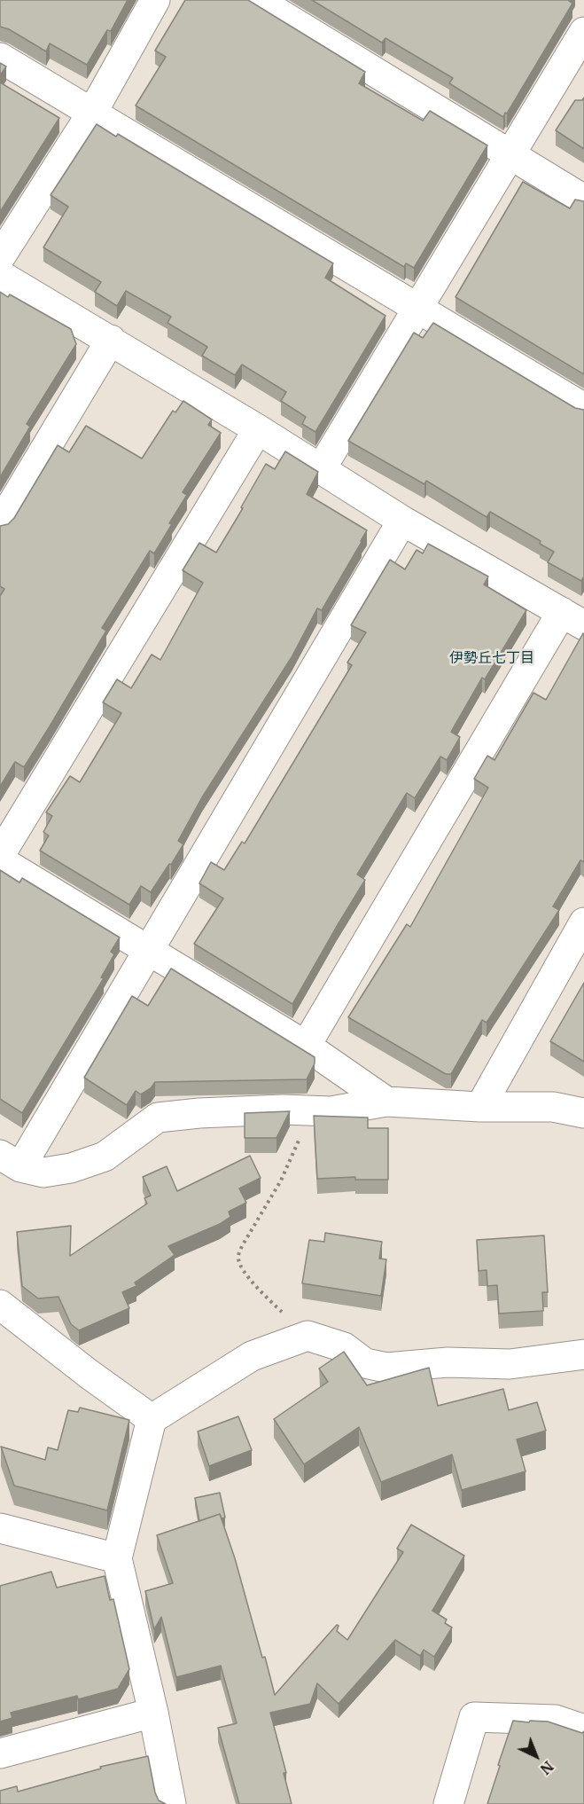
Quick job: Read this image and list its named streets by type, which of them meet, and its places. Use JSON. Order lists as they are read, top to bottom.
{
  "districts": ["伊勢丘七丁目"],
  "north": "bottom right"
}
